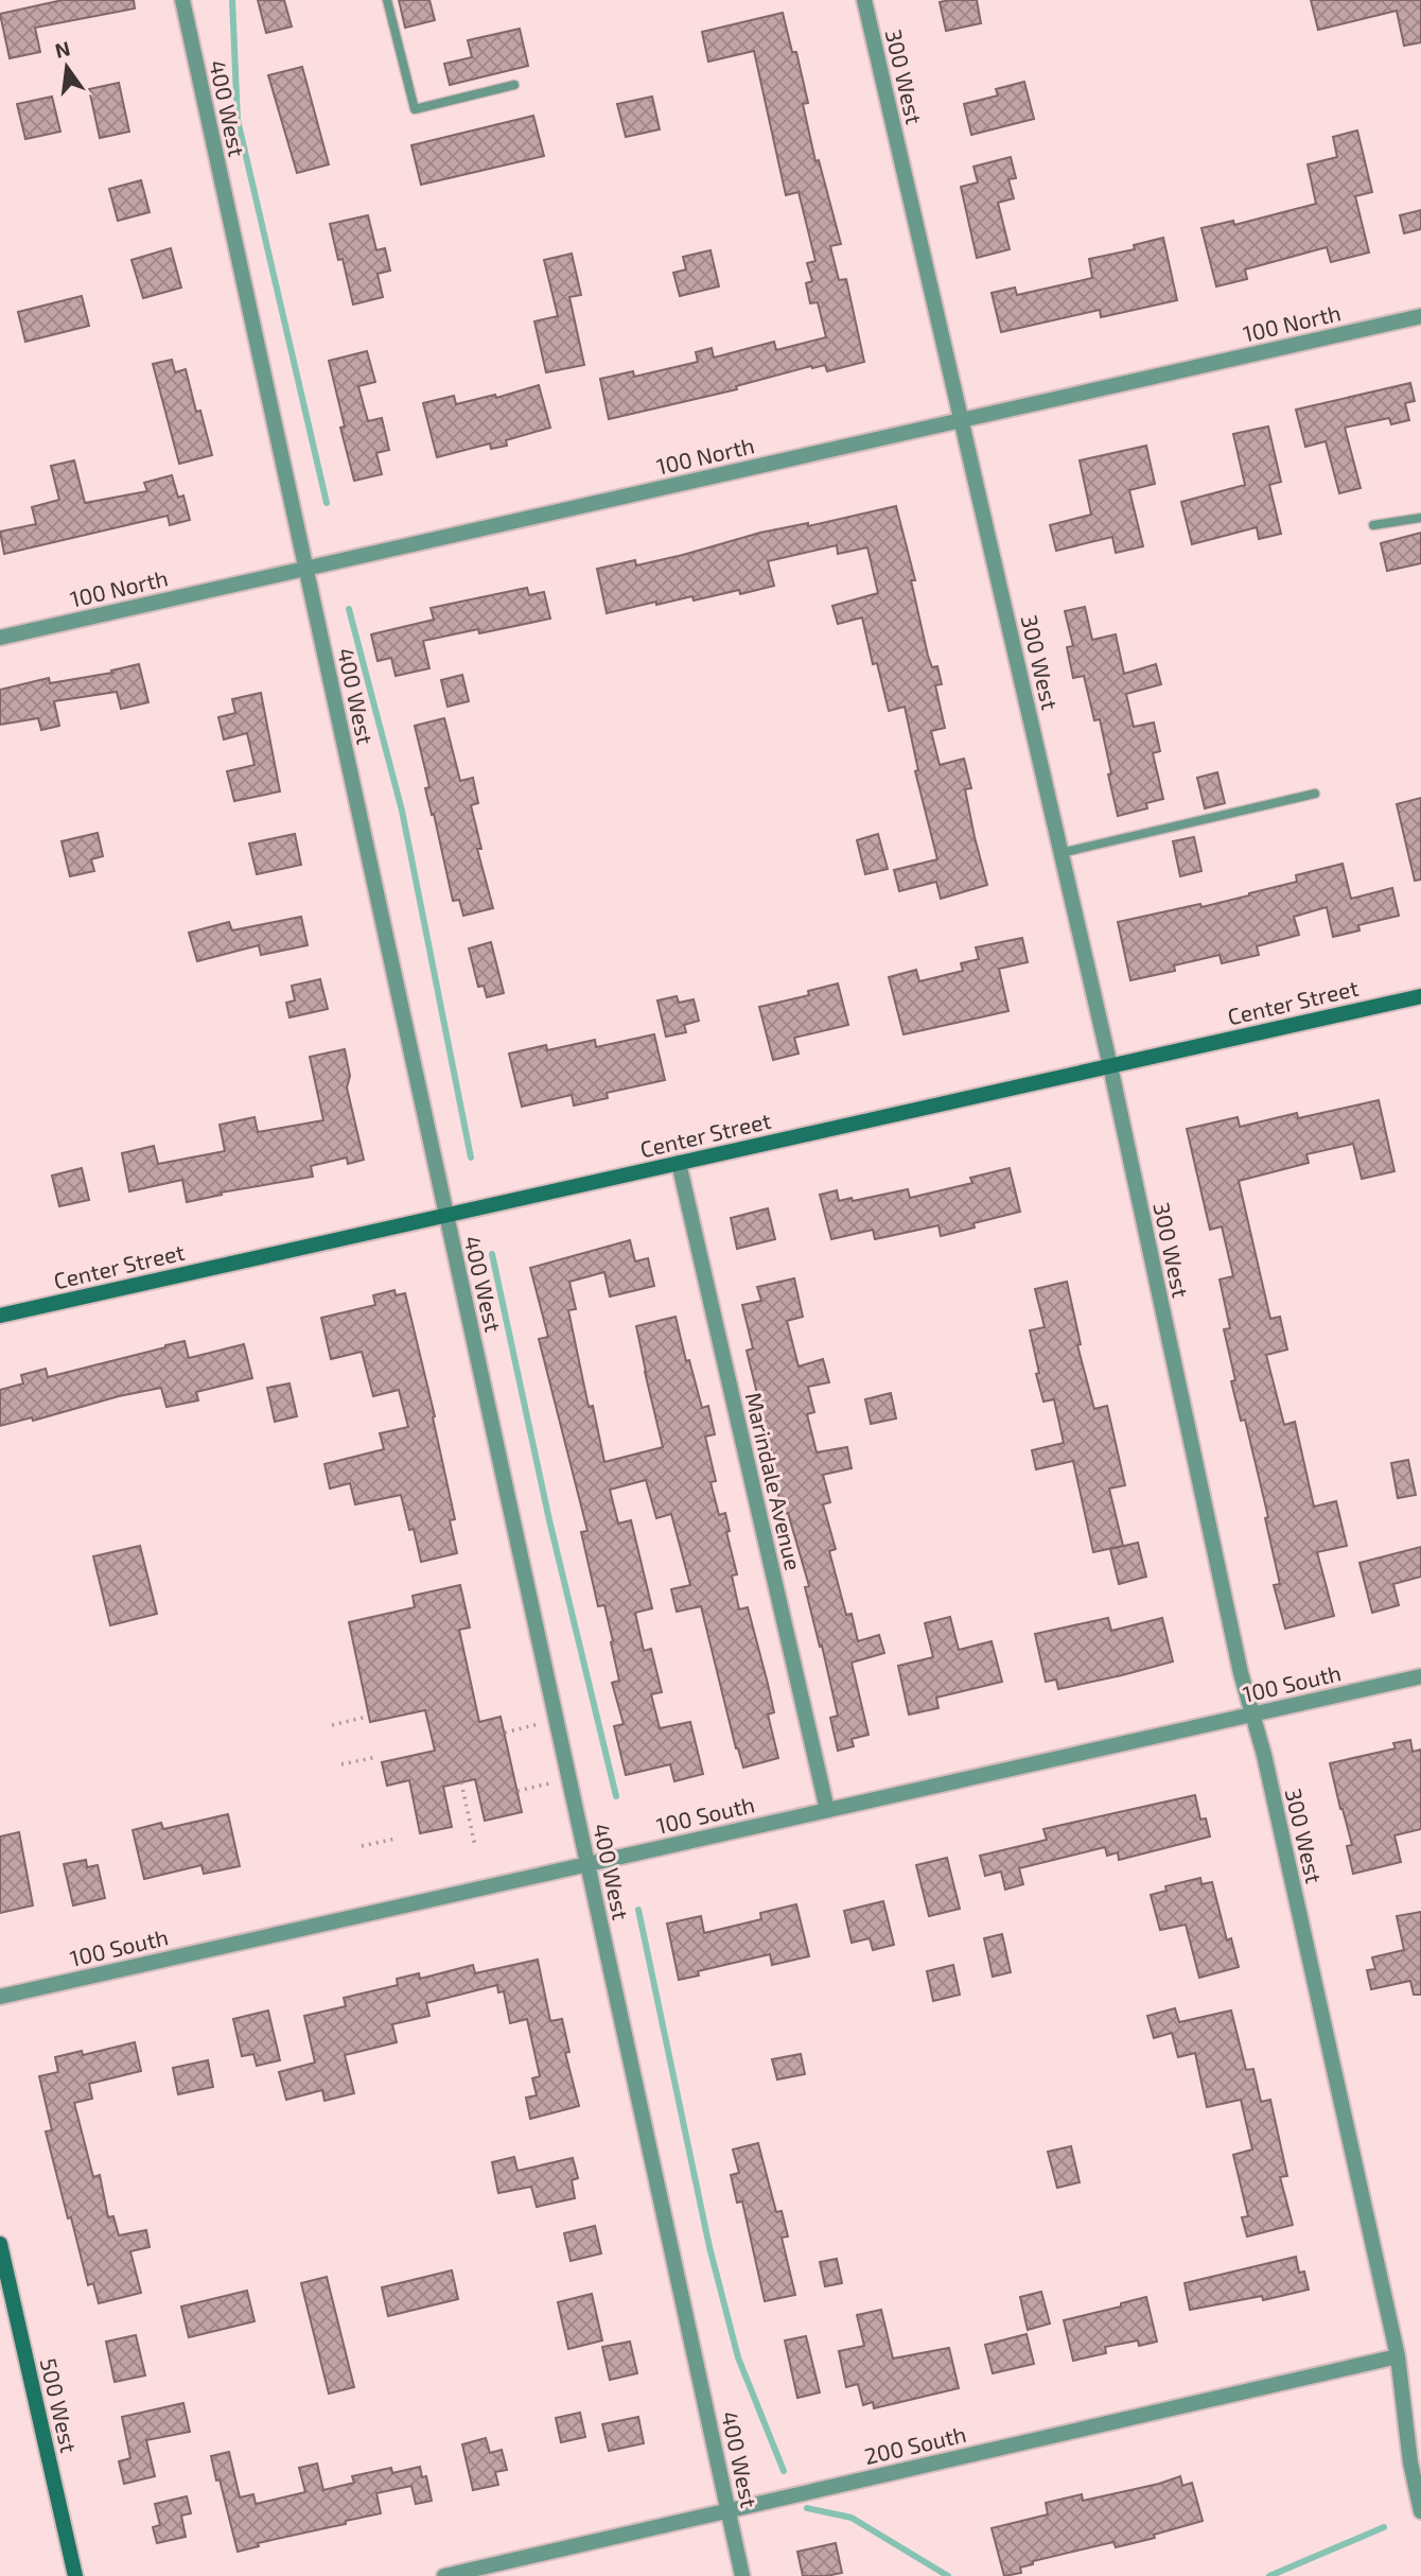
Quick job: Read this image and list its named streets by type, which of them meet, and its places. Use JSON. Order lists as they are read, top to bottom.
{
  "streets": {
    "street": [
      "300 West",
      "400 West",
      "100 North",
      "Center Street",
      "Marindale Avenue",
      "100 South",
      "500 West",
      "200 South"
    ]
  },
  "crossings": [
    ["300 West", "100 North"],
    ["300 West", "Center Street"],
    ["300 West", "100 South"],
    ["300 West", "200 South"],
    ["400 West", "100 North"],
    ["400 West", "Center Street"],
    ["400 West", "100 South"],
    ["400 West", "200 South"],
    ["Center Street", "Marindale Avenue"],
    ["Marindale Avenue", "100 South"]
  ],
  "north": "top"
}
